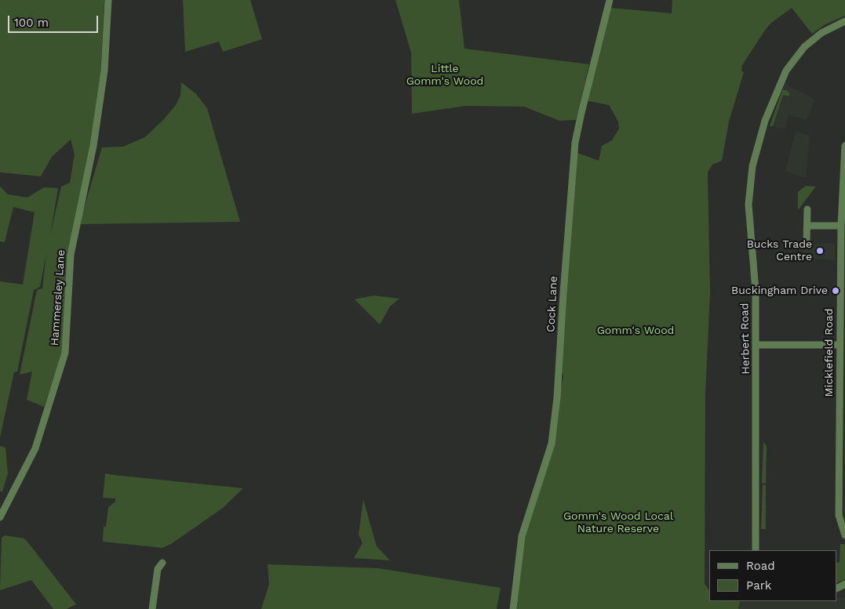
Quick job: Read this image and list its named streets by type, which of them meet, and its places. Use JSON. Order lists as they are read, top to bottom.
{
  "streets": {
    "street": [
      "Hammersley Lane",
      "Cock Lane",
      "Herbert Road",
      "Micklefield Road"
    ]
  },
  "parks": ["Little Gomm's Wood", "Gomm's Wood", "Gomm's Wood Local Nature Reserve"],
  "places": ["Bucks Trade Centre", "Buckingham Drive"],
  "legend": ["Road", "Park"],
  "scale_bar": "100 m"
}
